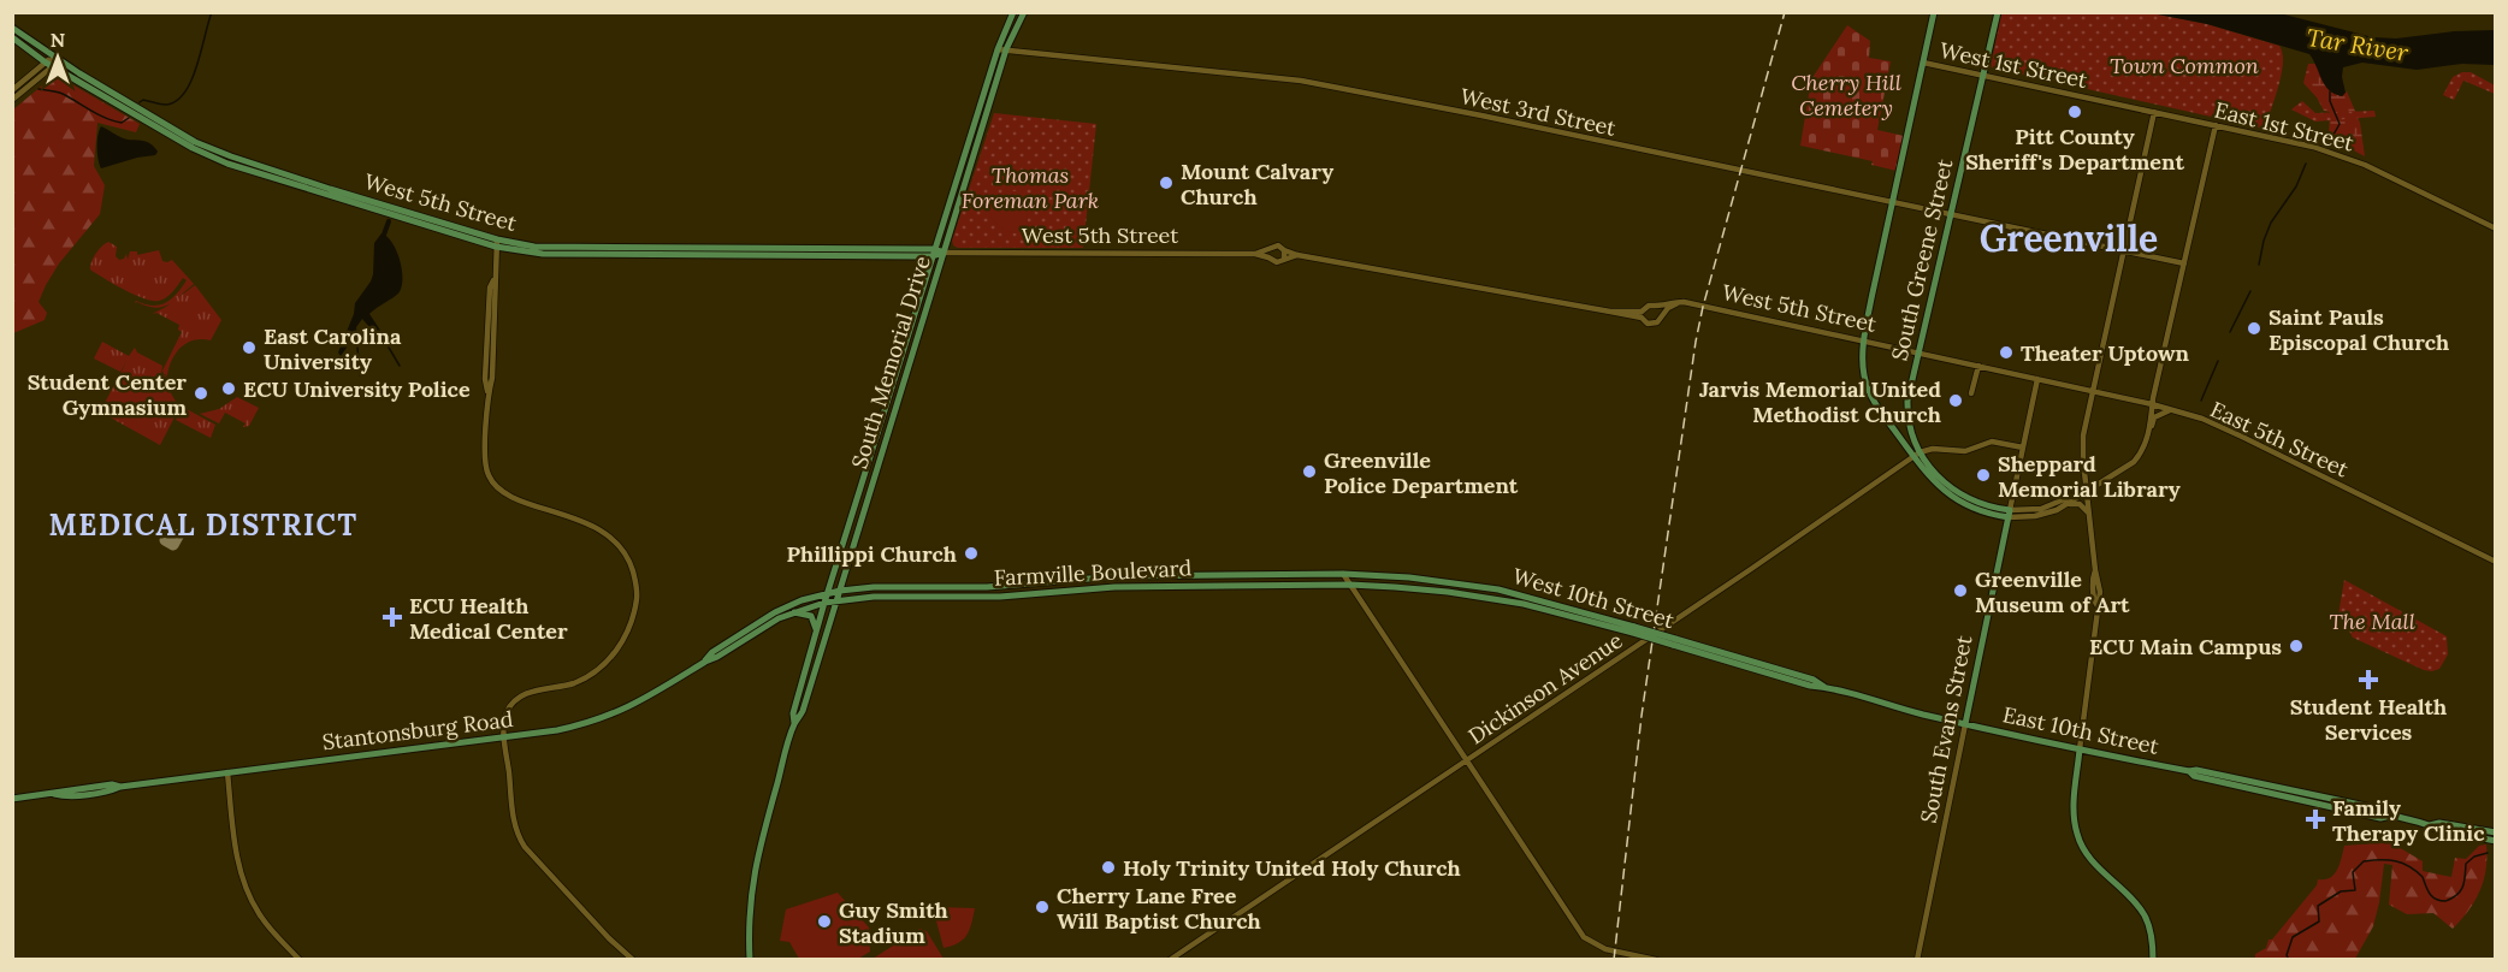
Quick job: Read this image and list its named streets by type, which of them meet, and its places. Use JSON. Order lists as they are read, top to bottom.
{
  "streets": {
    "main road": [
      "West 1st Street",
      "West 3rd Street",
      "East 1st Street",
      "West 5th Street",
      "South Greene Street",
      "South Memorial Drive",
      "East 5th Street",
      "Farmville Boulevard",
      "West 10th Street",
      "Dickinson Avenue",
      "South Evans Street",
      "Stantonsburg Road",
      "East 10th Street"
    ]
  },
  "crossings": [
    ["West 1st Street", "East 1st Street"],
    ["West 1st Street", "South Greene Street"],
    ["West 3rd Street", "South Greene Street"],
    ["West 3rd Street", "South Memorial Drive"],
    ["West 5th Street", "South Greene Street"],
    ["West 5th Street", "South Memorial Drive"],
    ["West 5th Street", "East 5th Street"],
    ["West 5th Street", "South Evans Street"],
    ["South Greene Street", "Dickinson Avenue"],
    ["South Memorial Drive", "Farmville Boulevard"],
    ["South Memorial Drive", "Stantonsburg Road"],
    ["East 5th Street", "South Evans Street"],
    ["Farmville Boulevard", "West 10th Street"],
    ["Farmville Boulevard", "Stantonsburg Road"],
    ["West 10th Street", "South Evans Street"],
    ["West 10th Street", "East 10th Street"],
    ["South Evans Street", "East 10th Street"]
  ],
  "districts": ["Greenville", "MEDICAL DISTRICT"],
  "water": ["Tar River"],
  "parks": [
    "Town Common",
    "Cherry Hill Cemetery",
    "Thomas Foreman Park",
    "The Mall"
  ],
  "places": {
    "other": [
      "Pitt County Sheriff's Department",
      "Mount Calvary Church",
      "Saint Pauls Episcopal Church",
      "East Carolina University",
      "Theater Uptown",
      "ECU University Police",
      "Student Center Gymnasium",
      "Jarvis Memorial United Methodist Church",
      "Greenville Police Department",
      "Sheppard Memorial Library",
      "Phillippi Church",
      "Greenville Museum of Art",
      "ECU Main Campus",
      "Holy Trinity United Holy Church",
      "Cherry Lane Free Will Baptist Church",
      "Guy Smith Stadium"
    ],
    "health": ["ECU Health Medical Center", "Student Health Services", "Family Therapy Clinic"]
  },
  "north": "top"
}
